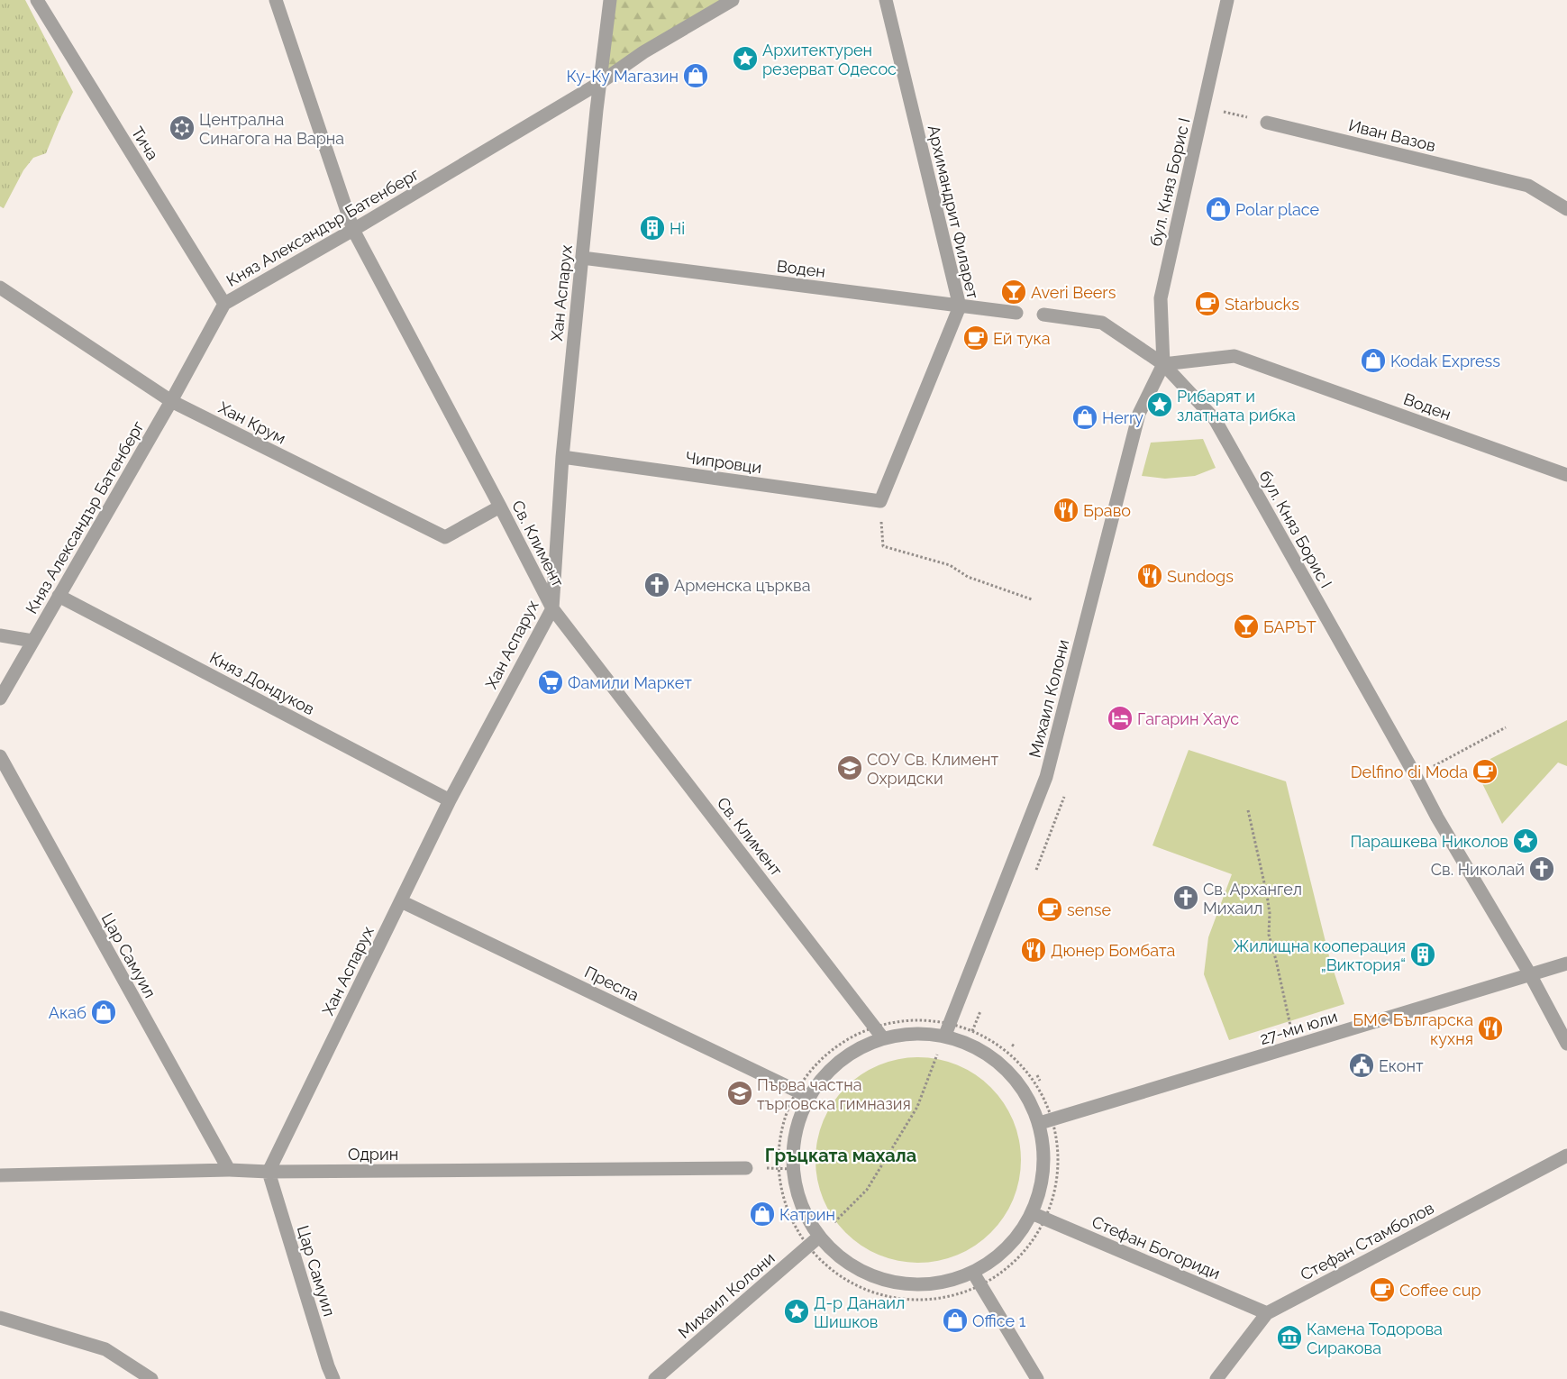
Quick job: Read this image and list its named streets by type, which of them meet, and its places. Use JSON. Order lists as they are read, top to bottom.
{
  "streets": {
    "street": [
      "Иван Вазов",
      "Тича",
      "бул. Княз Борис I",
      "Архимандрит Филарет",
      "Княз Александър Батенберг",
      "Воден",
      "Хан Аспарух",
      "Хан Крум",
      "Чипровци",
      "Св. Климент",
      "Княз Дондуков",
      "Михаил Колони",
      "Цар Самуил",
      "Преспа",
      "27-ми юли",
      "Одрин",
      "Стефан Стамболов",
      "Стефан Богориди"
    ]
  },
  "crossings": [
    ["Тича", "Княз Александър Батенберг"],
    ["бул. Княз Борис I", "Воден"],
    ["бул. Княз Борис I", "Михаил Колони"],
    ["бул. Княз Борис I", "27-ми юли"],
    ["Архимандрит Филарет", "Воден"],
    ["Архимандрит Филарет", "Чипровци"],
    ["Княз Александър Батенберг", "Хан Аспарух"],
    ["Княз Александър Батенберг", "Хан Крум"],
    ["Княз Александър Батенберг", "Св. Климент"],
    ["Княз Александър Батенберг", "Княз Дондуков"],
    ["Воден", "Хан Аспарух"],
    ["Воден", "Михаил Колони"],
    ["Хан Аспарух", "Чипровци"],
    ["Хан Аспарух", "Св. Климент"],
    ["Хан Аспарух", "Княз Дондуков"],
    ["Хан Аспарух", "Цар Самуил"],
    ["Хан Аспарух", "Преспа"],
    ["Хан Аспарух", "Одрин"],
    ["Хан Крум", "Св. Климент"],
    ["Цар Самуил", "Одрин"],
    ["Стефан Стамболов", "Стефан Богориди"]
  ],
  "districts": ["Гръцката махала"],
  "places": {
    "place": [
      "Архитектурен резерват Одесос",
      "Рибарят и златната рибка",
      "Парашкева Николов",
      "Д-р Данаил Шишков"
    ],
    "shop": [
      "Ку-Ку Магазин",
      "Polar place",
      "Kodak Express",
      "Herry",
      "Акаб",
      "Катрин",
      "Office 1"
    ],
    "synagogue": ["Централна Синагога на Варна"],
    "building": ["Hi", "Жилищна кооперация „Виктория“"],
    "bar": ["Averi Beers", "БАРЪТ"],
    "cafe": [
      "Starbucks",
      "Ей тука",
      "Delfino di Moda",
      "sense",
      "Coffee cup"
    ],
    "restaurant": [
      "Браво",
      "Sundogs",
      "Дюнер Бомбата",
      "БМС Българска кухня"
    ],
    "church": ["Арменска църква", "Св. Николай", "Св. Архангел Михаил"],
    "supermarket": ["Фамили Маркет"],
    "hotel": ["Гагарин Хаус"],
    "school or university": ["CОУ Св. Климент Охридски", "Първа частна търговска гимназия"],
    "public building": ["Еконт"],
    "museum": ["Камена Тодорова Сиракова"]
  }
}
